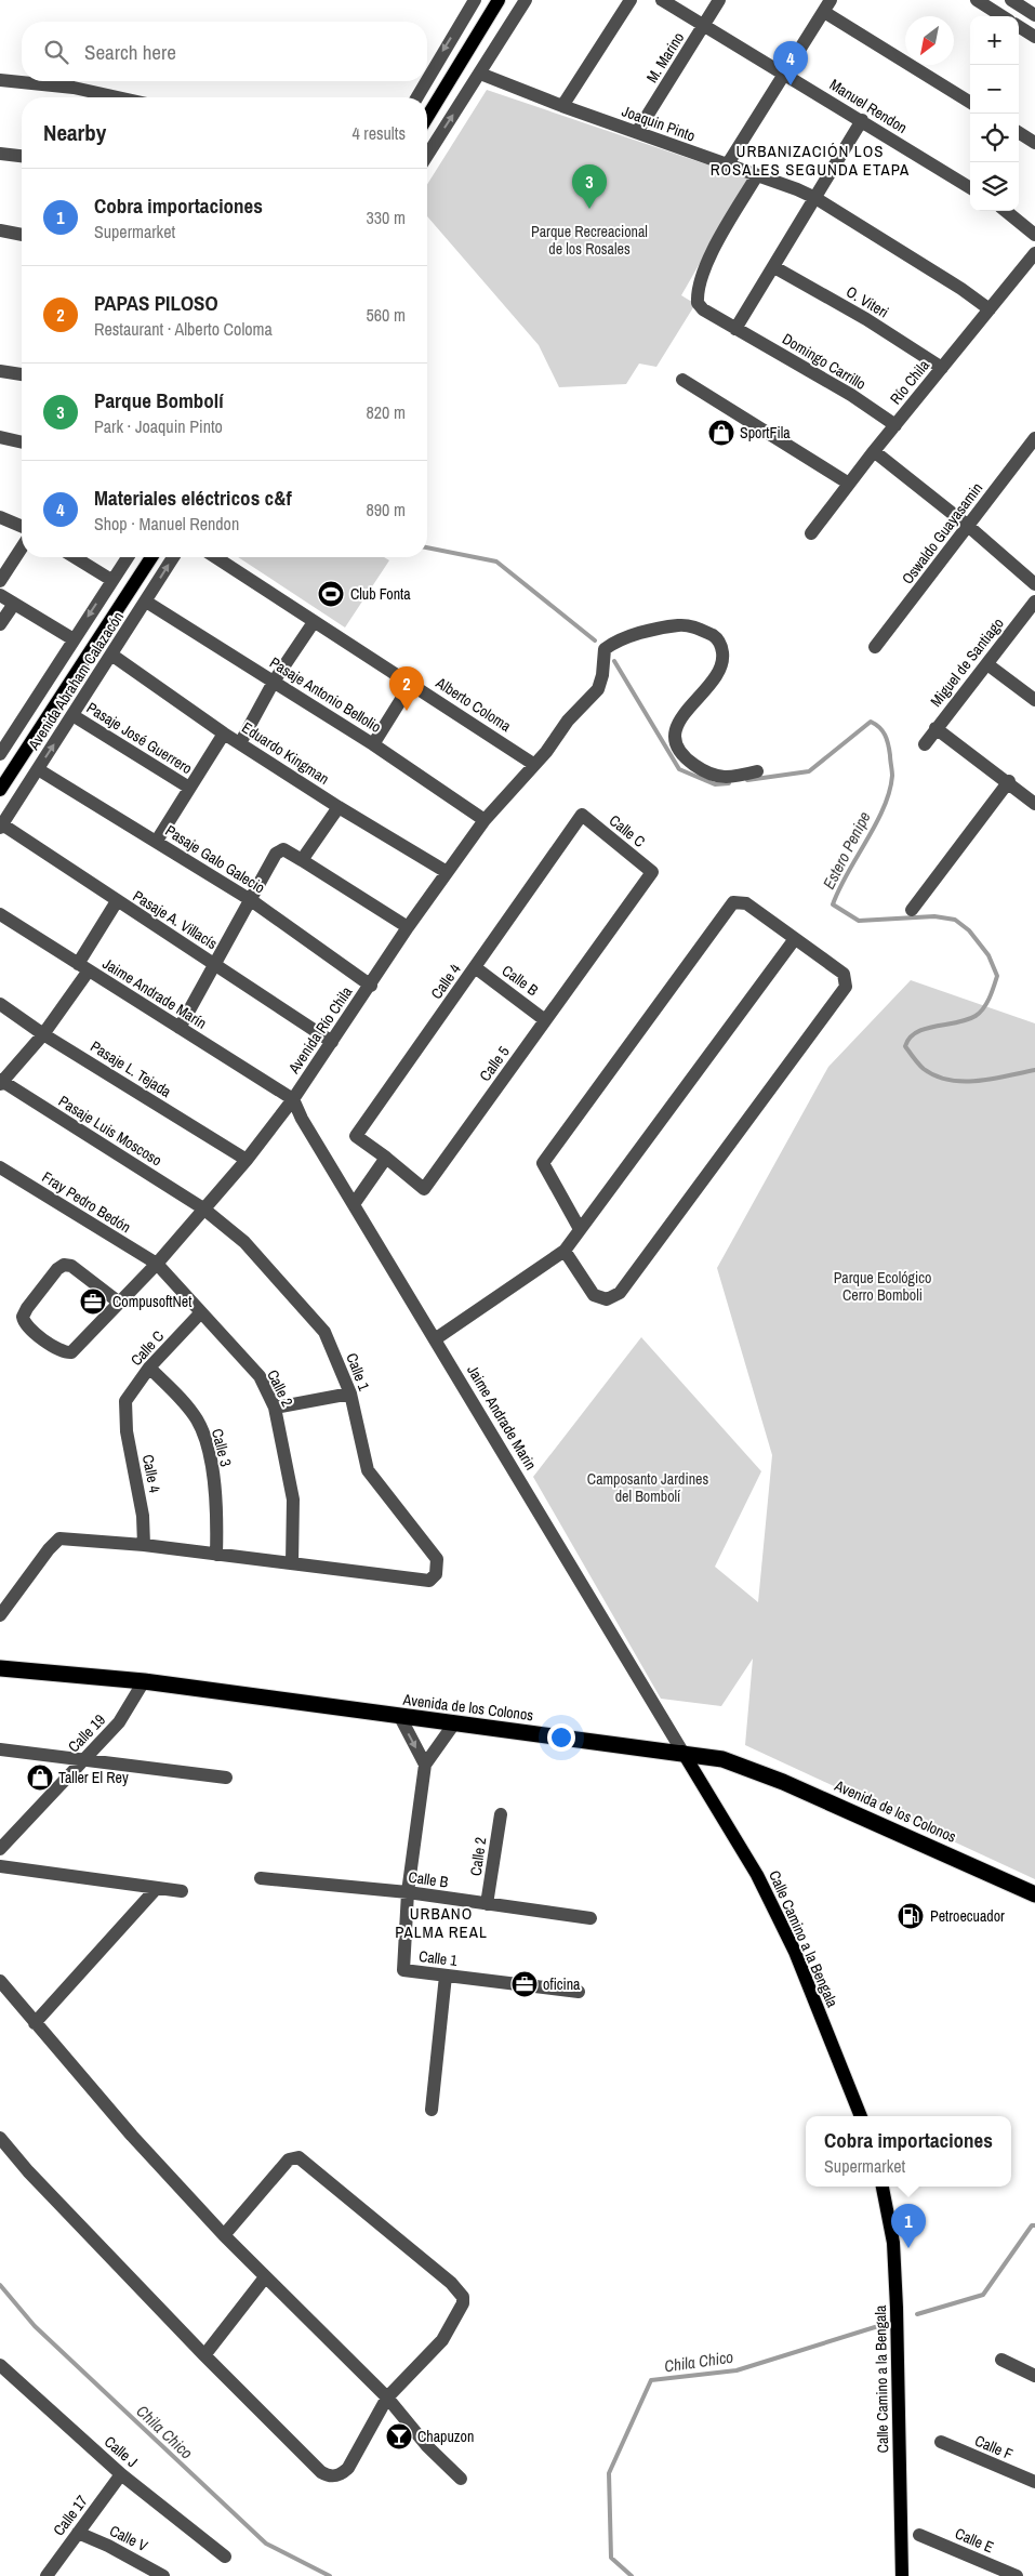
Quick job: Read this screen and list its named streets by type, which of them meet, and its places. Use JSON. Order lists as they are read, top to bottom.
{
  "streets": {
    "highway": ["Avenida de los Colonos"],
    "main road": ["Avenida Abraham Calazacón", "Calle Camino a la Bengala"],
    "street": [
      "M. Marino",
      "Manuel Rendon",
      "Joaquin Pinto",
      "O. Viteri",
      "Domingo Carrillo",
      "Río Chila",
      "Oswaldo Guayasamin",
      "Miguel de Santiago",
      "Pasaje Antonio Bellolio",
      "Alberto Coloma",
      "Pasaje José Guerrero",
      "Eduardo Kingman",
      "Calle C",
      "Pasaje Galo Galecio",
      "Pasaje A. Villacís",
      "Calle B",
      "Calle 4",
      "Jaime Andrade Marín",
      "Avenida Río Chila",
      "Calle 5",
      "Pasaje L. Tejada",
      "Pasaje Luis Moscoso",
      "Fray Pedro Bedón",
      "Calle 1",
      "Calle 2",
      "Jaime Andrade Marin",
      "Calle 3",
      "Calle 19",
      "Calle F",
      "Calle J",
      "Calle 17",
      "Calle V",
      "Calle E"
    ]
  },
  "crossings": [
    ["M. Marino", "Manuel Rendon"],
    ["M. Marino", "Joaquin Pinto"],
    ["Joaquin Pinto", "Domingo Carrillo"],
    ["Joaquin Pinto", "Río Chila"],
    ["O. Viteri", "Río Chila"],
    ["Domingo Carrillo", "Río Chila"],
    ["Avenida Abraham Calazacón", "Pasaje Antonio Bellolio"],
    ["Avenida Abraham Calazacón", "Pasaje José Guerrero"],
    ["Avenida Abraham Calazacón", "Eduardo Kingman"],
    ["Avenida Abraham Calazacón", "Pasaje Galo Galecio"],
    ["Avenida Abraham Calazacón", "Pasaje A. Villacís"],
    ["Pasaje Antonio Bellolio", "Avenida Río Chila"],
    ["Alberto Coloma", "Avenida Río Chila"],
    ["Eduardo Kingman", "Avenida Río Chila"],
    ["Calle C", "Calle 4"],
    ["Calle C", "Calle 5"],
    ["Calle C", "Calle 2"],
    ["Calle C", "Calle 3"],
    ["Pasaje Galo Galecio", "Avenida Río Chila"],
    ["Pasaje A. Villacís", "Avenida Río Chila"],
    ["Calle B", "Calle 4"],
    ["Calle B", "Calle 5"],
    ["Calle B", "Calle 1"],
    ["Calle B", "Calle 2"],
    ["Calle 4", "Calle 5"],
    ["Jaime Andrade Marín", "Avenida Río Chila"],
    ["Jaime Andrade Marín", "Jaime Andrade Marin"],
    ["Avenida Río Chila", "Pasaje L. Tejada"],
    ["Avenida Río Chila", "Pasaje Luis Moscoso"],
    ["Avenida Río Chila", "Fray Pedro Bedón"],
    ["Avenida Río Chila", "Calle 1"],
    ["Avenida Río Chila", "Calle 2"],
    ["Avenida Río Chila", "Jaime Andrade Marin"],
    ["Pasaje Luis Moscoso", "Calle 1"],
    ["Fray Pedro Bedón", "Calle 2"],
    ["Calle 1", "Calle 2"],
    ["Calle 1", "Avenida de los Colonos"],
    ["Jaime Andrade Marin", "Avenida de los Colonos"],
    ["Jaime Andrade Marin", "Calle Camino a la Bengala"],
    ["Avenida de los Colonos", "Calle 19"],
    ["Avenida de los Colonos", "Calle Camino a la Bengala"],
    ["Calle J", "Calle 17"],
    ["Calle 17", "Calle V"]
  ],
  "districts": ["URBANIZACIÓN LOS ROSALES SEGUNDA ETAPA", "URBANO PALMA REAL"],
  "water": ["Estero Penipe", "Chila Chico"],
  "parks": ["Parque Recreacional de los Rosales", "Parque Ecológico Cerro Bomboli", "Camposanto Jardines del Bombolí"],
  "places": {
    "shop": ["SportFila", "Taller El Rey"],
    "sports": ["Club Fonta"],
    "office": ["CompusoftNet", "oficina"],
    "fuel station": ["Petroecuador"],
    "bar": ["Chapuzon"]
  },
  "north": "bottom left",
  "page": {
    "map_buttons": ["+", "−"],
    "search": "Search here",
    "pins": [
      "4",
      "3",
      "2",
      "1"
    ],
    "heading": ["Nearby", "4 results"],
    "list": [
      {
        "mark": "1",
        "name": "Cobra importaciones",
        "note": "Supermarket",
        "value": "330 m"
      },
      {
        "mark": "2",
        "name": "PAPAS PILOSO",
        "note": "Restaurant · Alberto Coloma",
        "value": "560 m"
      },
      {
        "mark": "3",
        "name": "Parque Bombolí",
        "note": "Park · Joaquin Pinto",
        "value": "820 m"
      },
      {
        "mark": "4",
        "name": "Materiales eléctricos c&f",
        "note": "Shop · Manuel Rendon",
        "value": "890 m"
      }
    ],
    "popup": ["Cobra importaciones", "Supermarket"]
  }
}
